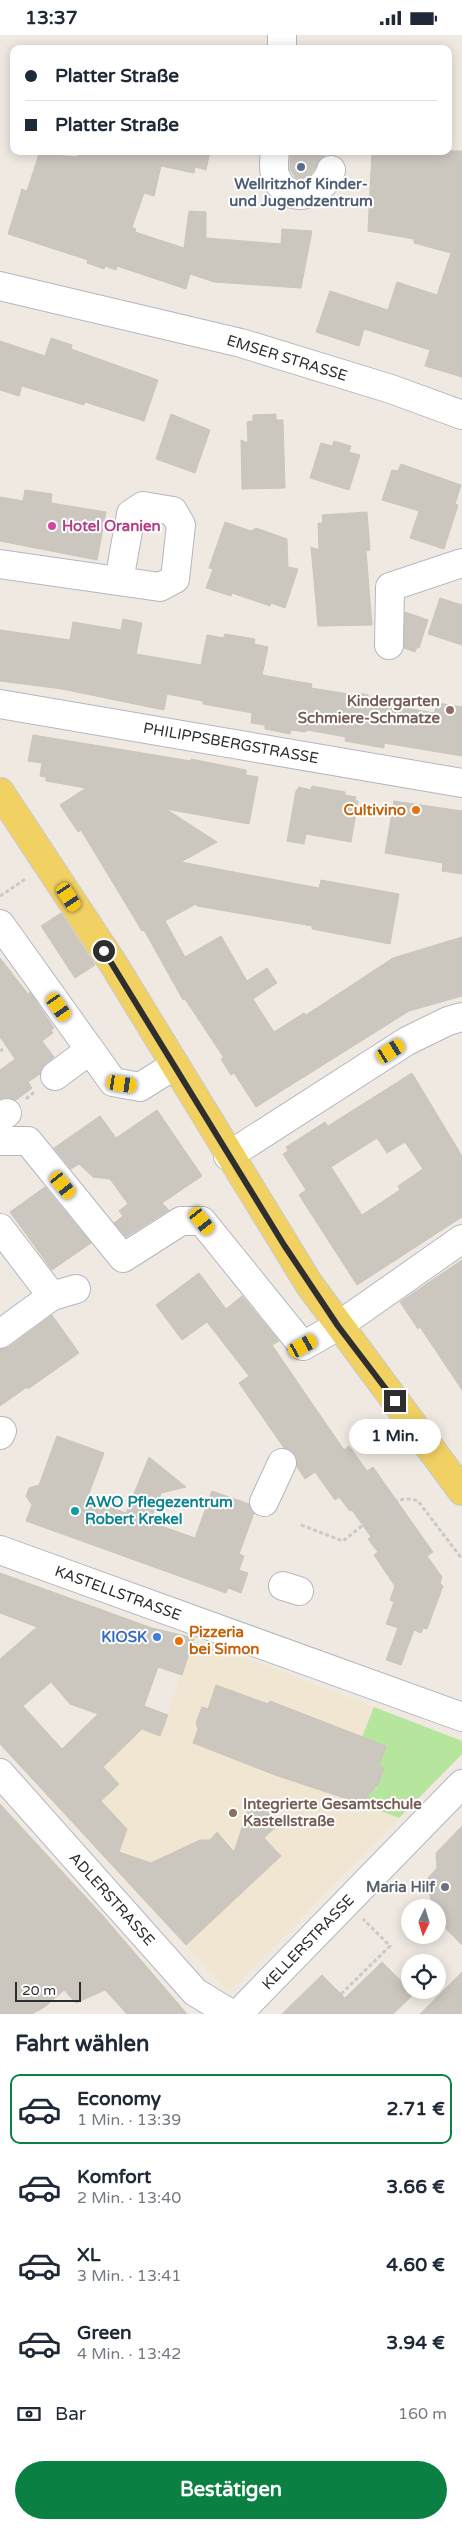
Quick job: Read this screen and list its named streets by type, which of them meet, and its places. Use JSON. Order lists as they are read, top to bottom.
{
  "streets": {
    "street": [
      "EMSER STRASSE",
      "PHILIPPSBERGSTRASSE",
      "KASTELLSTRASSE",
      "ADLERSTRASSE",
      "KELLERSTRASSE"
    ]
  },
  "places": [
    "Wellritzhof Kinder- und Jugendzentrum",
    "Hotel Oranien",
    "Kindergarten Schmiere-Schmatze",
    "Cultivino",
    "AWO Pflegezentrum Robert Krekel",
    "KIOSK",
    "Pizzeria bei Simon",
    "Integrierte Gesamtschule Kastellstraße",
    "Maria Hilf"
  ],
  "scale_bar": "20 m",
  "north": "bottom",
  "page": {
    "status": "13:37",
    "banner": ["Platter Straße", "Platter Straße"],
    "bubble": "1 Min.",
    "scale": "20 m",
    "heading": "Fahrt wählen",
    "list": [
      {
        "name": "Economy",
        "note": "1 Min. · 13:39",
        "value": "2.71 €"
      },
      {
        "name": "Komfort",
        "note": "2 Min. · 13:40",
        "value": "3.66 €"
      },
      {
        "name": "XL",
        "note": "3 Min. · 13:41",
        "value": "4.60 €"
      },
      {
        "name": "Green",
        "note": "4 Min. · 13:42",
        "value": "3.94 €"
      }
    ],
    "pay": ["Bar", "160 m"],
    "buttons": "Bestätigen"
  }
}
